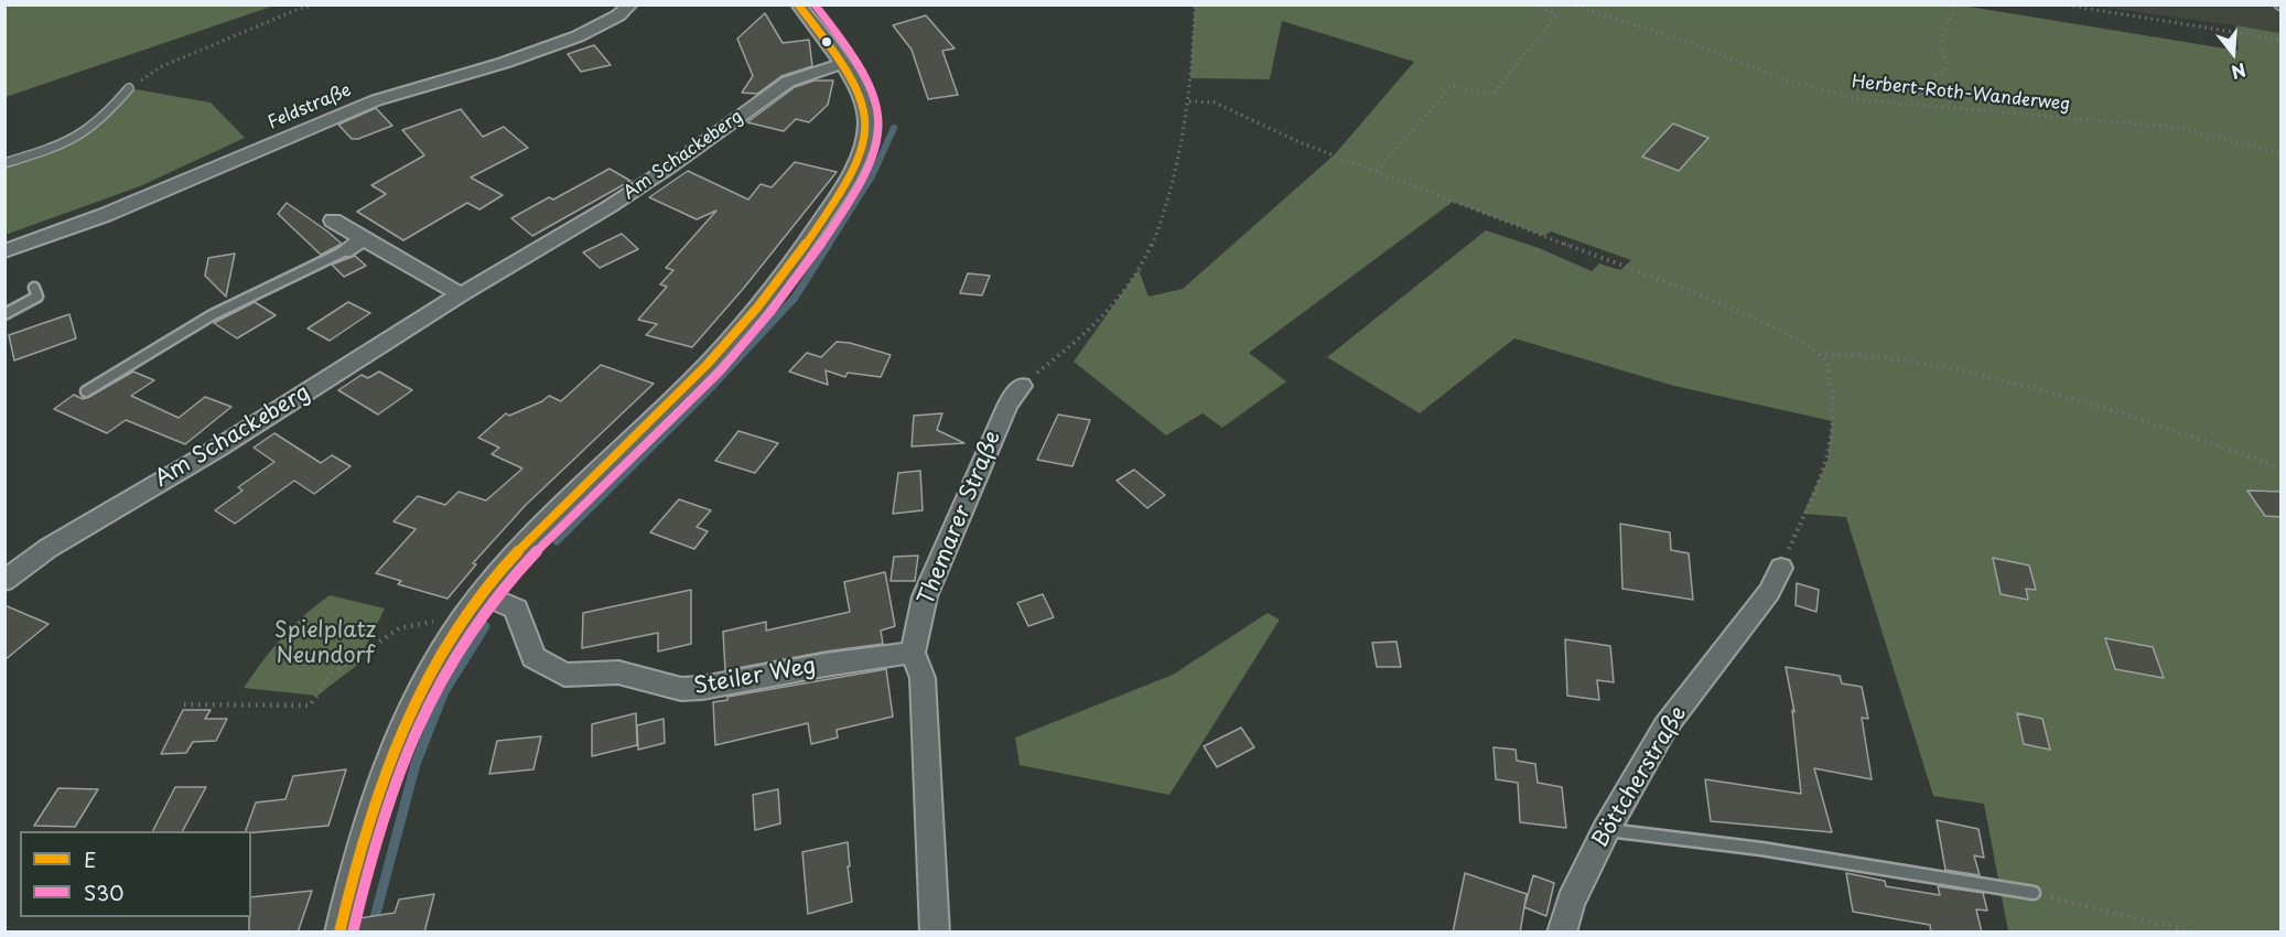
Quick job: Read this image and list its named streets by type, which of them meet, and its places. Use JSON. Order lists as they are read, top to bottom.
{
  "streets": {
    "street": [
      "Feldstraße",
      "Am Schackeberg",
      "Themarer Straße",
      "Steiler Weg",
      "Böttcherstraße"
    ],
    "path": ["Herbert-Roth-Wanderweg"]
  },
  "crossings": [
    ["Themarer Straße", "Steiler Weg"]
  ],
  "parks": ["Spielplatz Neundorf"],
  "lines": ["transit line E", "transit line S30"],
  "legend": ["E", "S30"],
  "north": "bottom"
}
